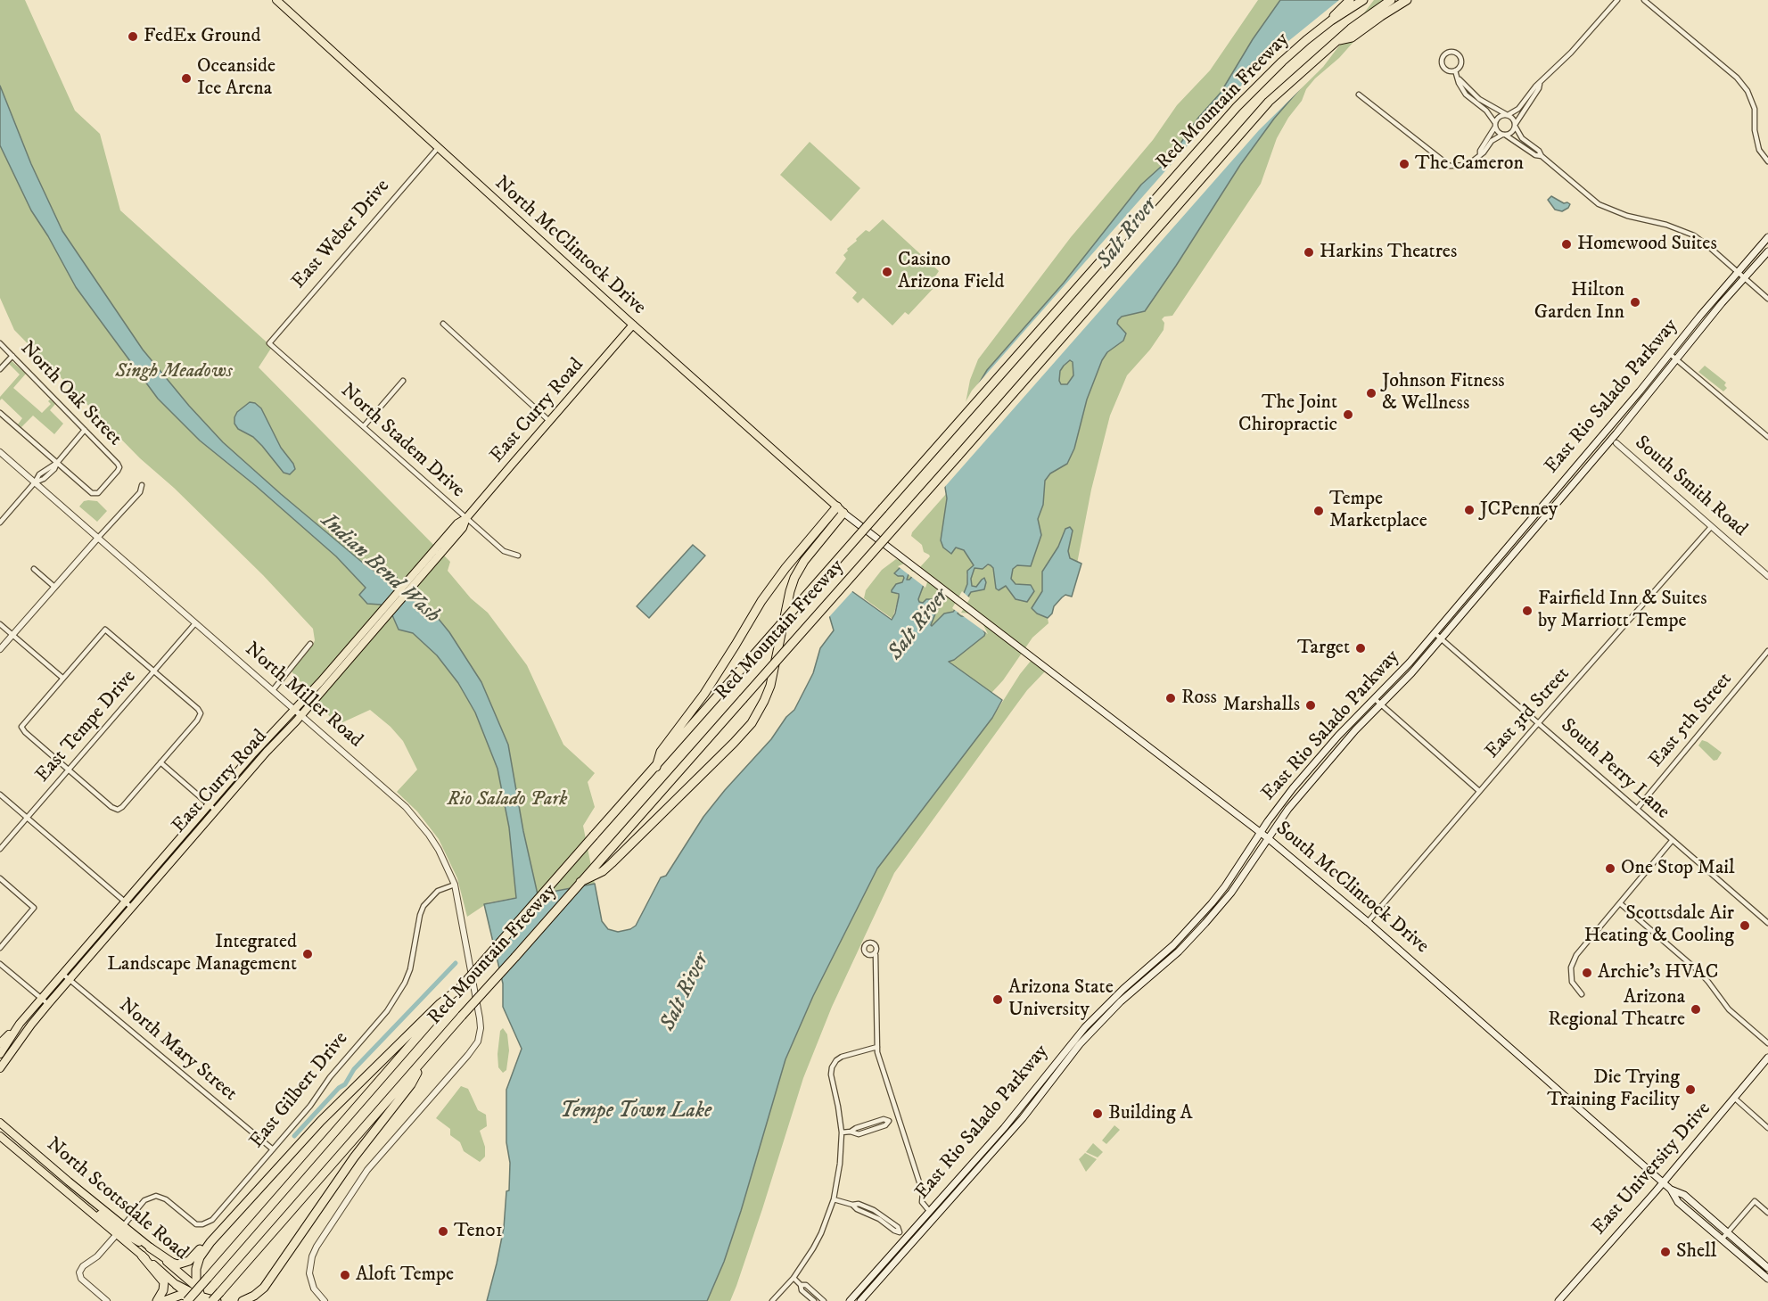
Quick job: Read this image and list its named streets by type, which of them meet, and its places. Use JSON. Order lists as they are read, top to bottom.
{
  "streets": {
    "highway": ["Red Mountain Freeway"],
    "main road": [
      "North McClintock Drive",
      "East Rio Salado Parkway",
      "East Curry Road",
      "South McClintock Drive",
      "East University Drive",
      "North Scottsdale Road"
    ],
    "street": [
      "East Weber Drive",
      "North Oak Street",
      "North Stadem Drive",
      "South Smith Road",
      "North Miller Road",
      "East 3rd Street",
      "East 5th Street",
      "East Tempe Drive",
      "South Perry Lane",
      "North Mary Street",
      "East Gilbert Drive"
    ]
  },
  "crossings": [
    ["East Weber Drive", "North McClintock Drive"],
    ["East Weber Drive", "North Stadem Drive"],
    ["North McClintock Drive", "East Curry Road"],
    ["North McClintock Drive", "South McClintock Drive"],
    ["East Rio Salado Parkway", "South Smith Road"],
    ["East Rio Salado Parkway", "South Perry Lane"],
    ["East Rio Salado Parkway", "South McClintock Drive"],
    ["East Curry Road", "North Stadem Drive"],
    ["East Curry Road", "North Miller Road"],
    ["East Curry Road", "North Mary Street"],
    ["South Smith Road", "East 3rd Street"],
    ["North Miller Road", "East Tempe Drive"],
    ["North Miller Road", "East Gilbert Drive"],
    ["East 3rd Street", "South Perry Lane"],
    ["East 3rd Street", "South McClintock Drive"],
    ["East 5th Street", "South Perry Lane"],
    ["South McClintock Drive", "East University Drive"],
    ["North Mary Street", "East Gilbert Drive"],
    ["East Gilbert Drive", "North Scottsdale Road"]
  ],
  "water": ["Salt River", "Indian Bend Wash", "Tempe Town Lake"],
  "parks": ["Singh Meadows", "Rio Salado Park"],
  "places": [
    "FedEx Ground",
    "Oceanside Ice Arena",
    "The Cameron",
    "Homewood Suites",
    "Harkins Theatres",
    "Casino Arizona Field",
    "Hilton Garden Inn",
    "Johnson Fitness & Wellness",
    "The Joint Chiropractic",
    "JCPenney",
    "Tempe Marketplace",
    "Fairfield Inn & Suites by Marriott Tempe",
    "Target",
    "Ross",
    "Marshalls",
    "One Stop Mail",
    "Scottsdale Air Heating & Cooling",
    "Integrated Landscape Management",
    "Archie’s HVAC",
    "Arizona State University",
    "Arizona Regional Theatre",
    "Die Trying Training Facility",
    "Building A",
    "Ten01",
    "Shell",
    "Aloft Tempe"
  ]
}
